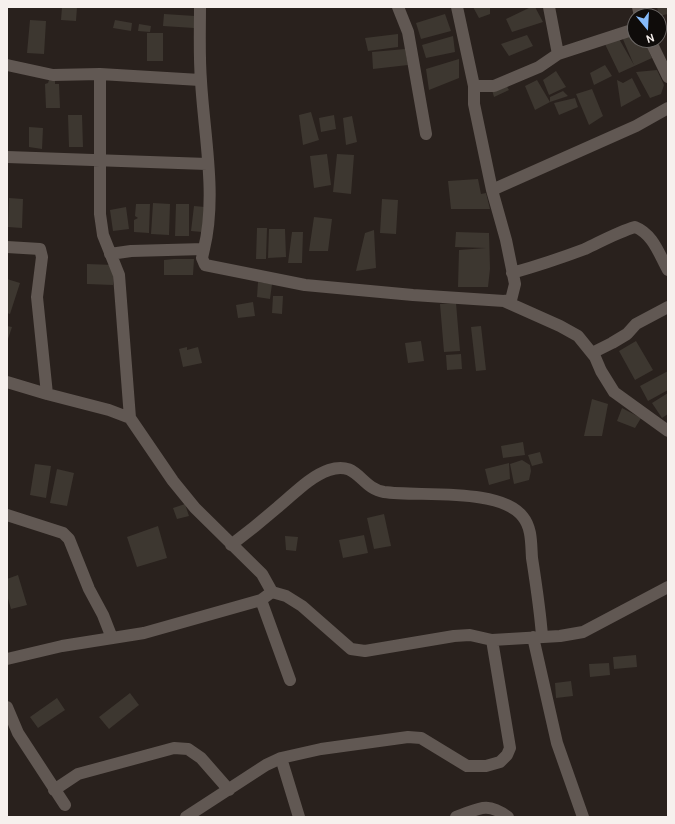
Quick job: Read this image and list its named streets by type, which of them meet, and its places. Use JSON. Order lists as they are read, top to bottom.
{
  "north": "bottom"
}
